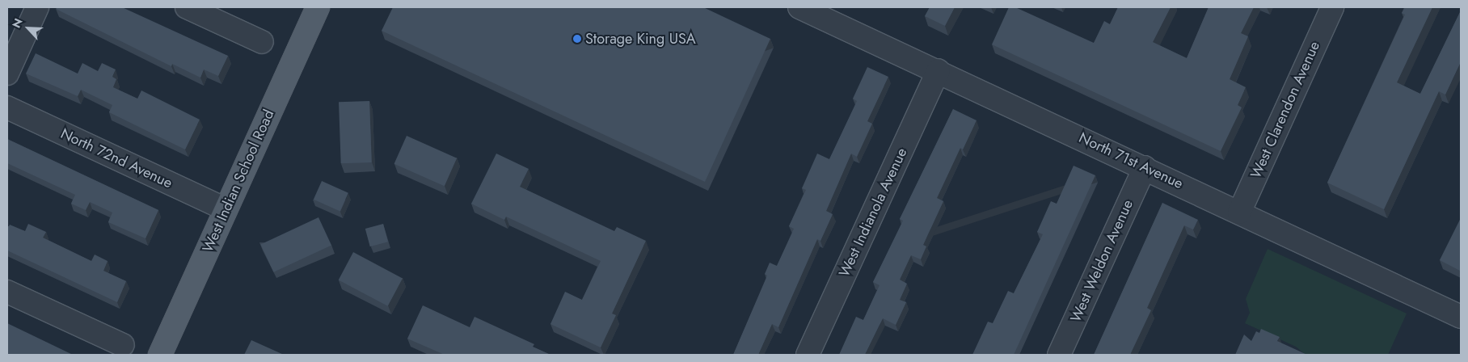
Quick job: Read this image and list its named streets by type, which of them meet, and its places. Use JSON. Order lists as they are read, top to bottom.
{
  "streets": {
    "main road": ["West Indian School Road"],
    "street": [
      "West Clarendon Avenue",
      "North 72nd Avenue",
      "North 71st Avenue",
      "West Indianola Avenue",
      "West Weldon Avenue"
    ]
  },
  "crossings": [
    ["West Clarendon Avenue", "North 71st Avenue"],
    ["North 72nd Avenue", "West Indian School Road"],
    ["North 71st Avenue", "West Indianola Avenue"],
    ["North 71st Avenue", "West Weldon Avenue"]
  ],
  "places": ["Storage King USA"],
  "north": "top left"
}
